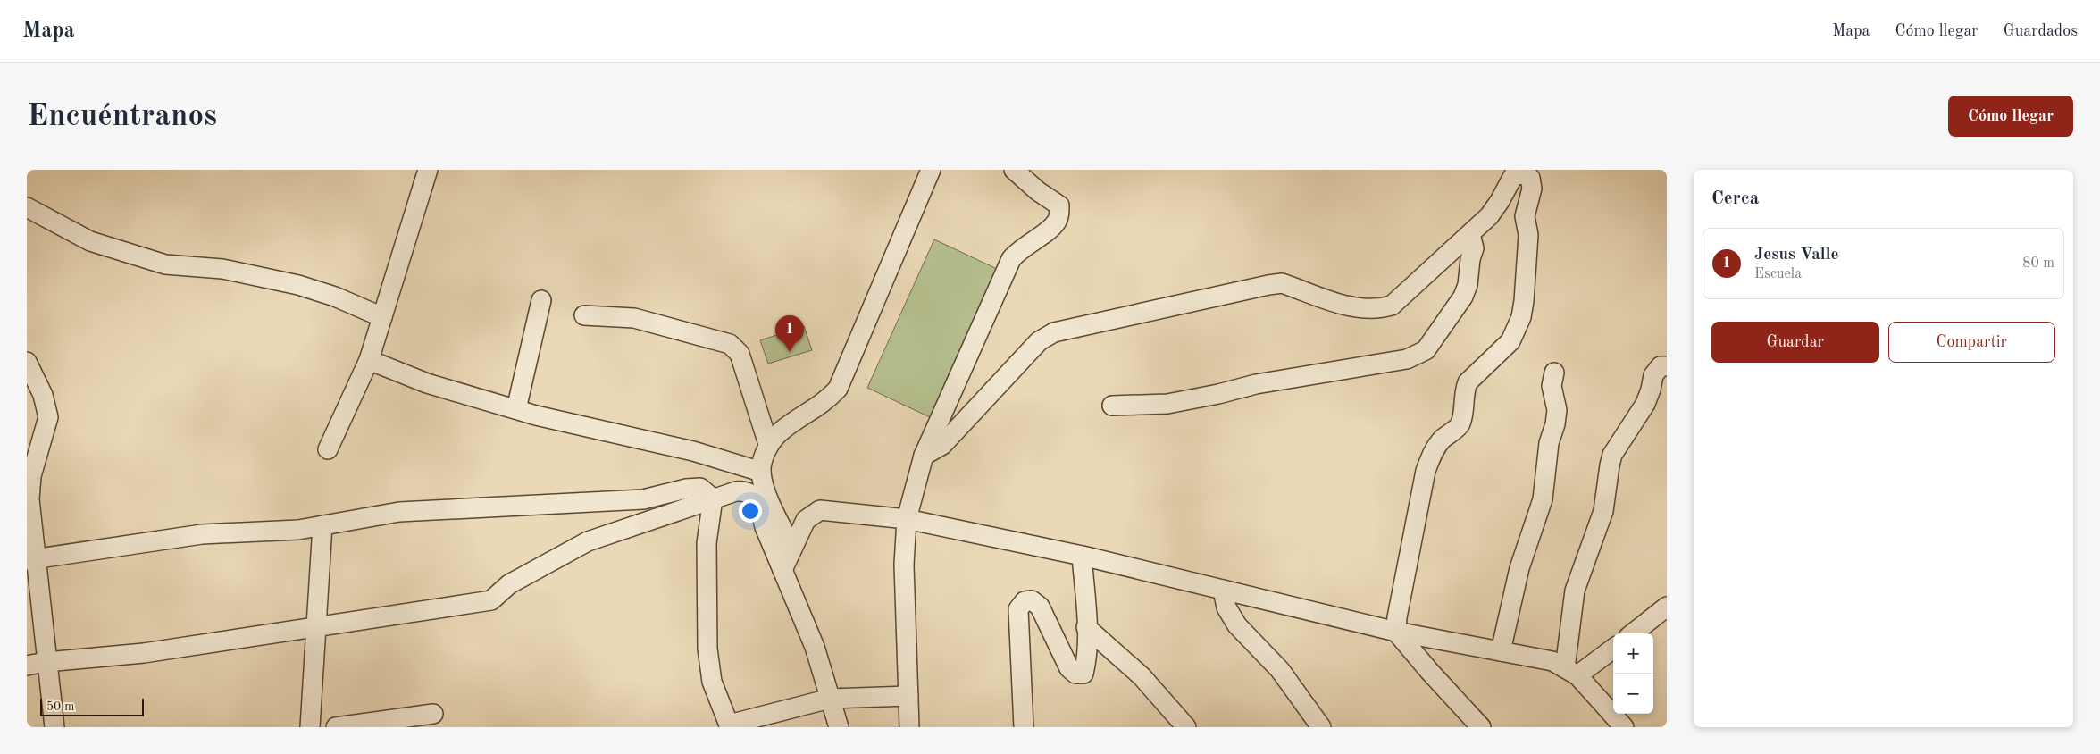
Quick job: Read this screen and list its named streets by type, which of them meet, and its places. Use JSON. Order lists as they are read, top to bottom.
{
  "scale_bar": "50 m",
  "page": {
    "header": "Mapa",
    "nav": ["Mapa", "Cómo llegar", "Guardados"],
    "buttons": [
      "Cómo llegar",
      ["Guardar", "Compartir"]
    ],
    "title": "Encuéntranos",
    "heading": "Cerca",
    "list": [
      {
        "mark": "1",
        "name": "Jesus Valle",
        "note": "Escuela",
        "value": "80 m"
      }
    ],
    "pins": "1",
    "map_buttons": ["+", "−"],
    "scale": "50 m"
  }
}
